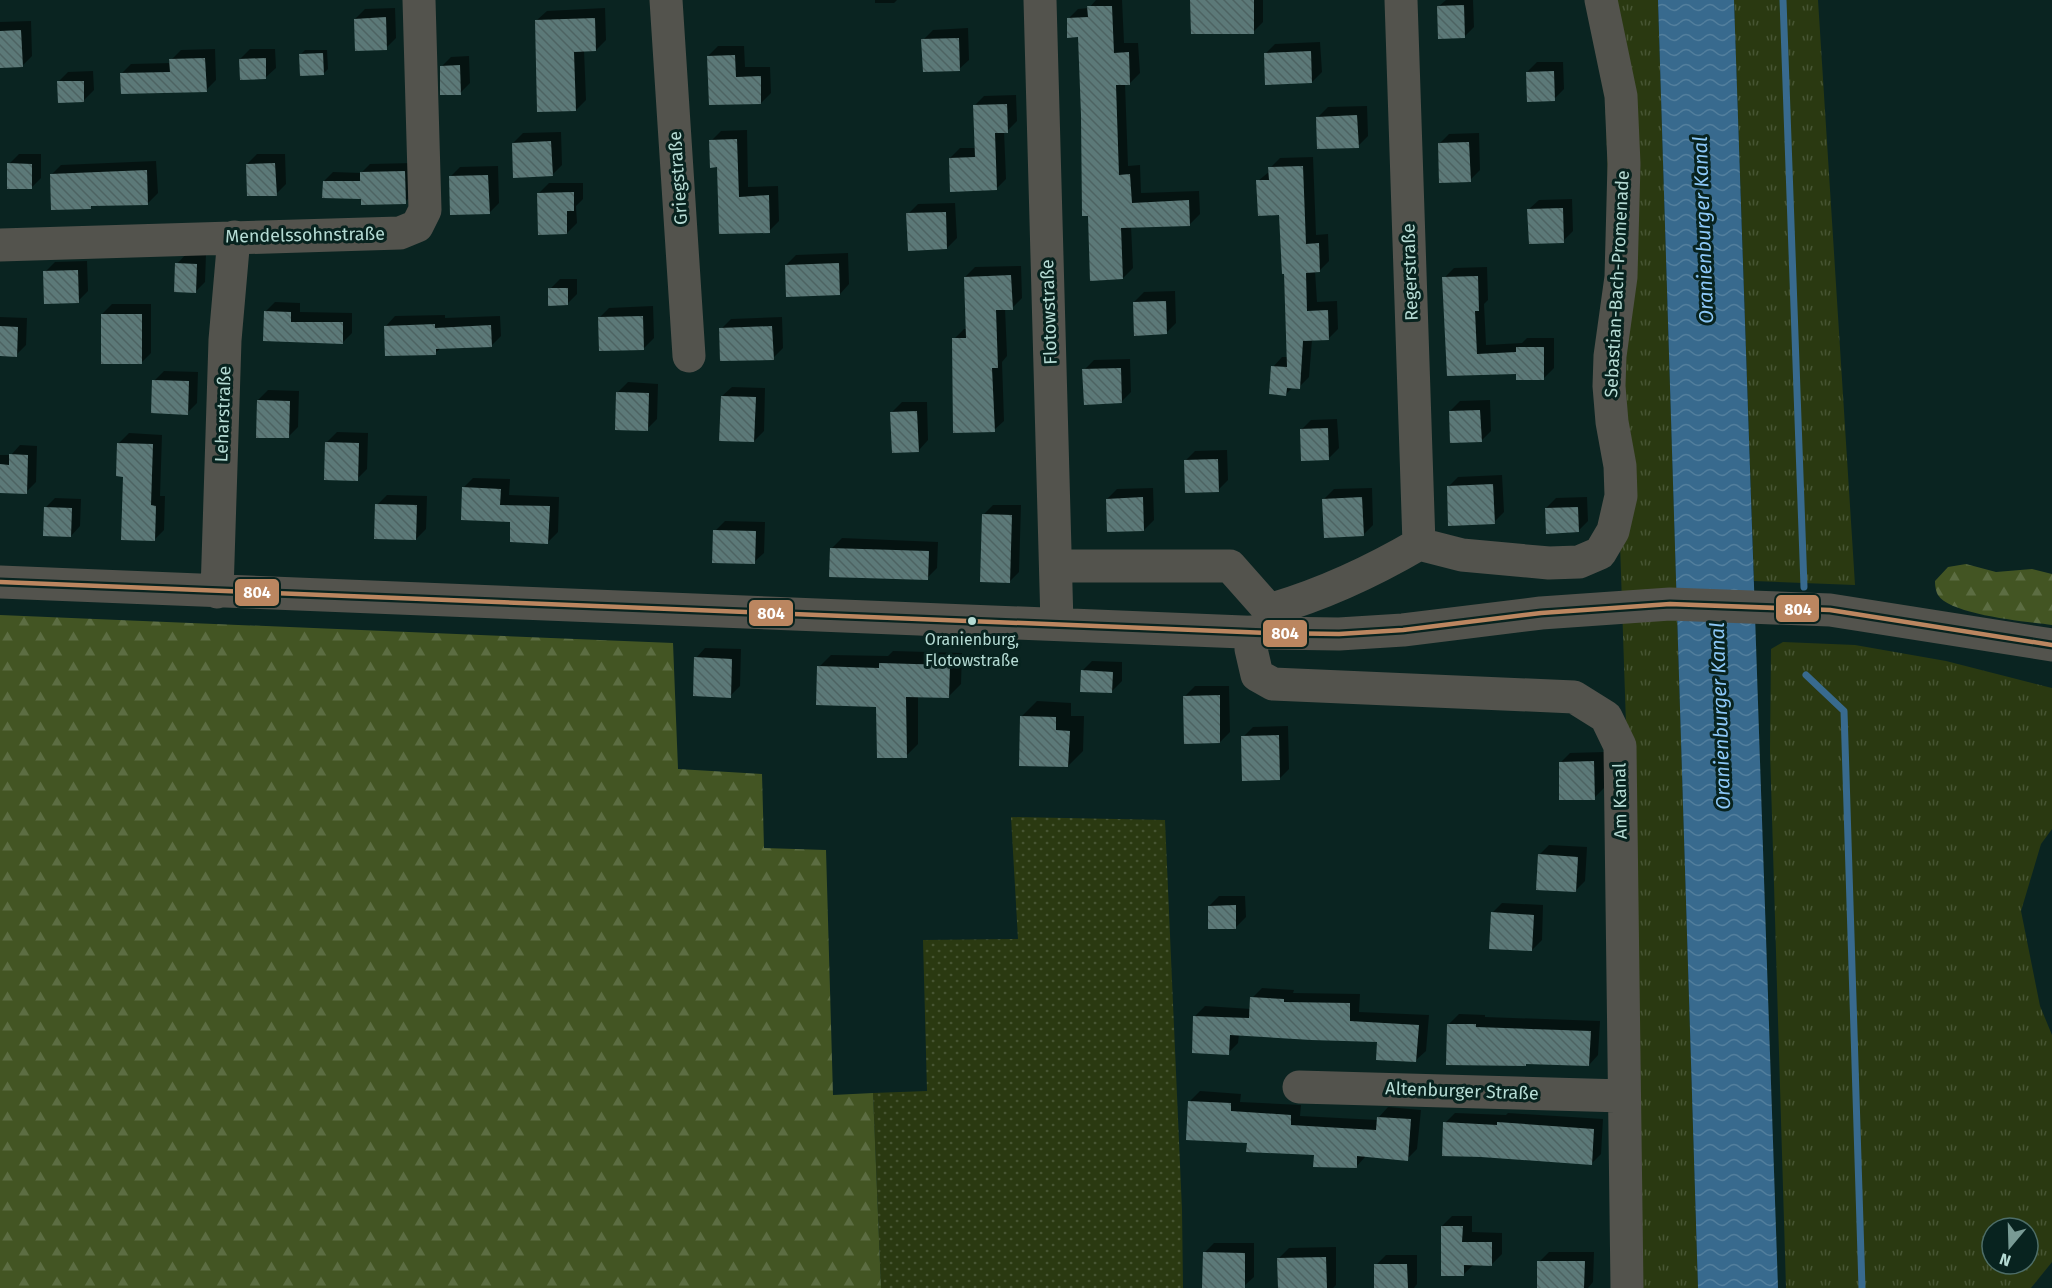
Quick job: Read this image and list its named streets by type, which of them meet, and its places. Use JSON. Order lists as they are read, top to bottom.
{
  "streets": {
    "street": [
      "Griegstraße",
      "Mendelssohnstraße",
      "Regerstraße",
      "Sebastian-Bach-Promenade",
      "Flotowstraße",
      "Leharstraße",
      "Am Kanal",
      "Altenburger Straße"
    ]
  },
  "crossings": [
    ["Mendelssohnstraße", "Leharstraße"],
    ["Regerstraße", "Sebastian-Bach-Promenade"],
    ["Am Kanal", "Altenburger Straße"]
  ],
  "water": ["Oranienburger Kanal"],
  "places": ["Oranienburg, Flotowstraße"],
  "lines": ["transit line 804"],
  "north": "bottom"
}
